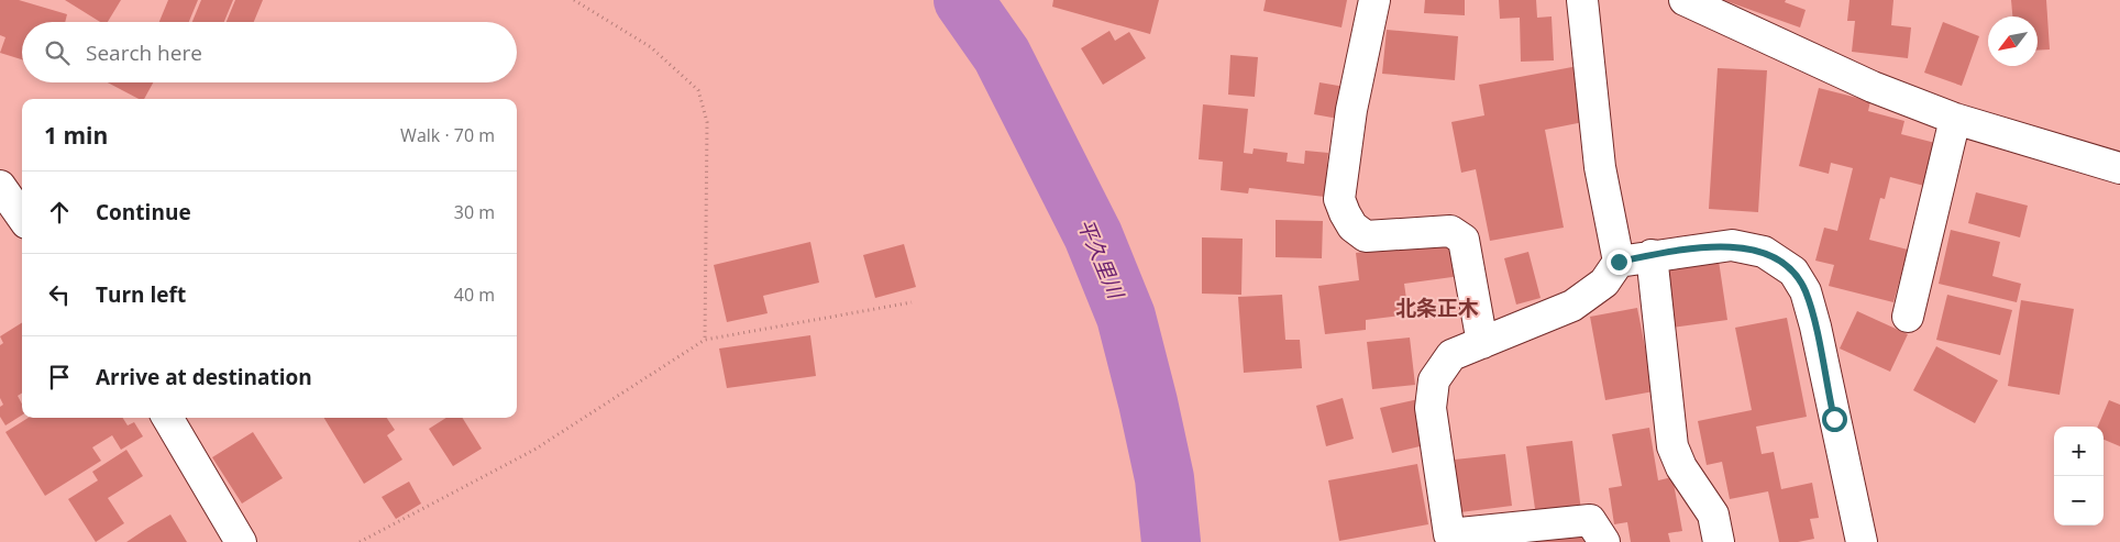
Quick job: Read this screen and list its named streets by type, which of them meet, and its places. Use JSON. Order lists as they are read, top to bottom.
{
  "districts": ["北条正木"],
  "water": ["平久里川"],
  "north": "bottom left",
  "page": {
    "search": "Search here",
    "heading": ["1 min", "Walk · 70 m"],
    "list": [
      ["Continue", "30 m"],
      ["Turn left", "40 m"],
      "Arrive at destination"
    ],
    "map_buttons": ["+", "−"]
  }
}
